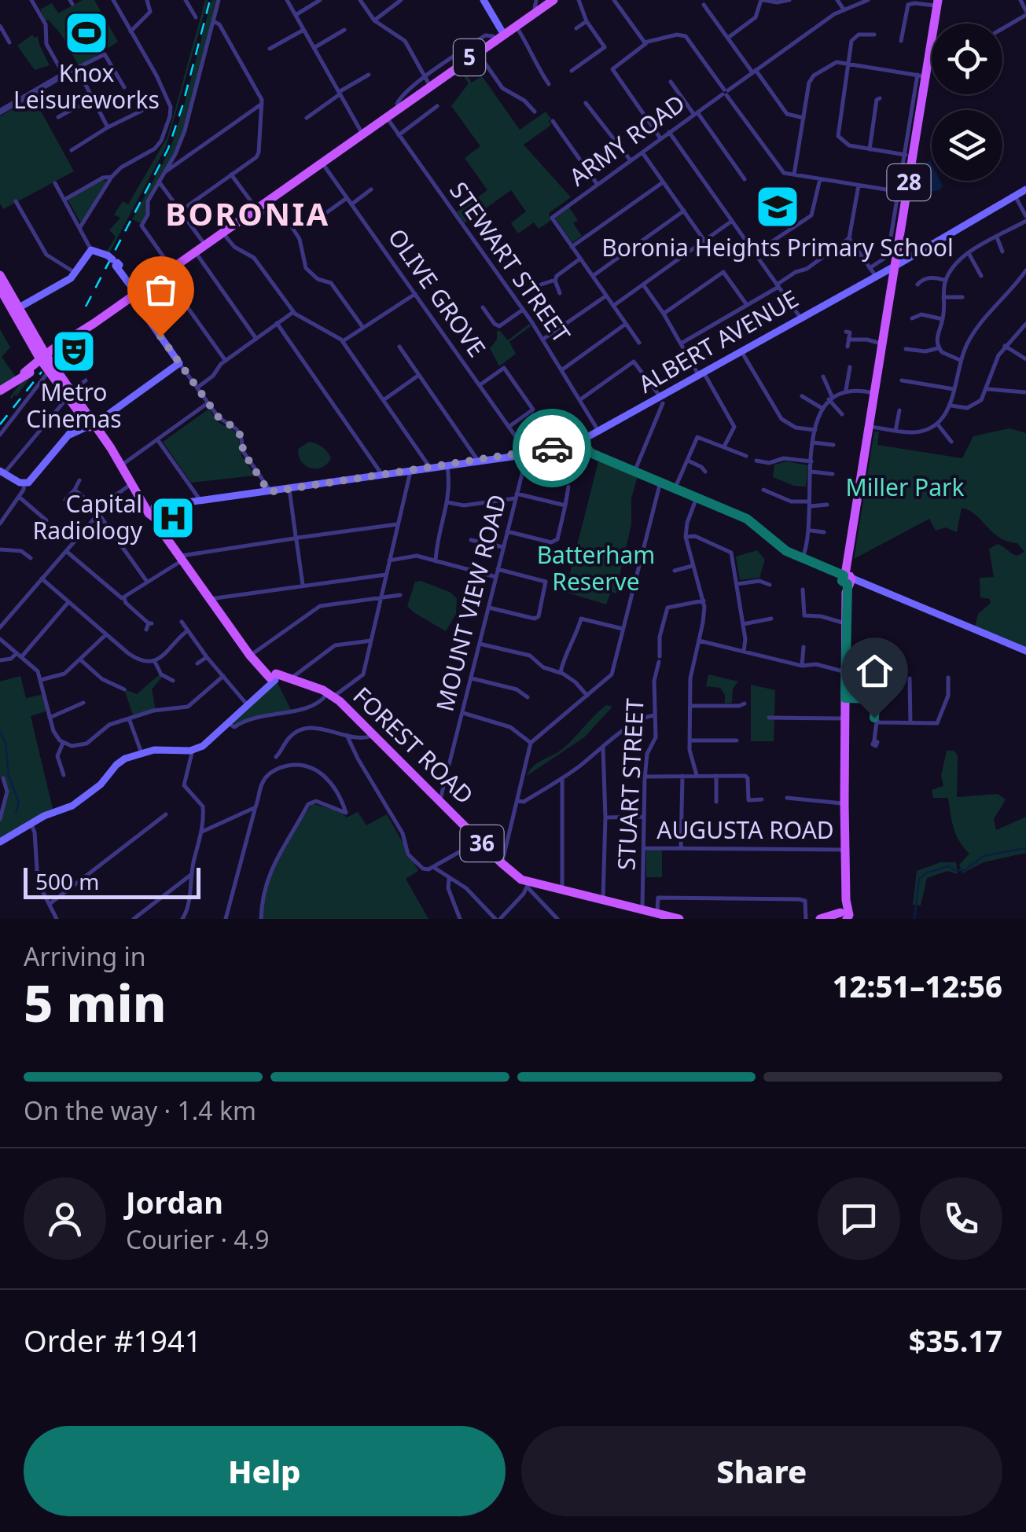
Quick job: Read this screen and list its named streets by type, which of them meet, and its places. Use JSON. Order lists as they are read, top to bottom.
{
  "streets": {
    "main road": [
      "5",
      "28",
      "ALBERT AVENUE",
      "FOREST ROAD",
      "36"
    ],
    "street": [
      "ARMY ROAD",
      "STEWART STREET",
      "OLIVE GROVE",
      "MOUNT VIEW ROAD",
      "STUART STREET",
      "AUGUSTA ROAD"
    ]
  },
  "crossings": [
    ["5", "STEWART STREET"],
    ["5", "OLIVE GROVE"],
    ["28", "ALBERT AVENUE"],
    ["28", "AUGUSTA ROAD"],
    ["STEWART STREET", "ALBERT AVENUE"],
    ["OLIVE GROVE", "ALBERT AVENUE"],
    ["OLIVE GROVE", "MOUNT VIEW ROAD"],
    ["ALBERT AVENUE", "MOUNT VIEW ROAD"],
    ["ALBERT AVENUE", "36"],
    ["MOUNT VIEW ROAD", "FOREST ROAD"],
    ["FOREST ROAD", "STUART STREET"],
    ["FOREST ROAD", "36"],
    ["STUART STREET", "AUGUSTA ROAD"]
  ],
  "districts": ["BORONIA"],
  "parks": ["Miller Park", "Batterham Reserve"],
  "places": {
    "sports": ["Knox Leisureworks"],
    "school or university": ["Boronia Heights Primary School"],
    "theatre": ["Metro Cinemas"],
    "hospital": ["Capital Radiology"]
  },
  "scale_bar": "500 m",
  "page": {
    "scale": "500 m",
    "heading": ["5 min", "Arriving in", "12:51–12:56"],
    "panel": [
      "Jordan",
      "Courier · 4.9",
      "Order #1941",
      "$35.17"
    ],
    "bar": "On the way · 1.4 km",
    "buttons": ["Help", "Share"]
  }
}
